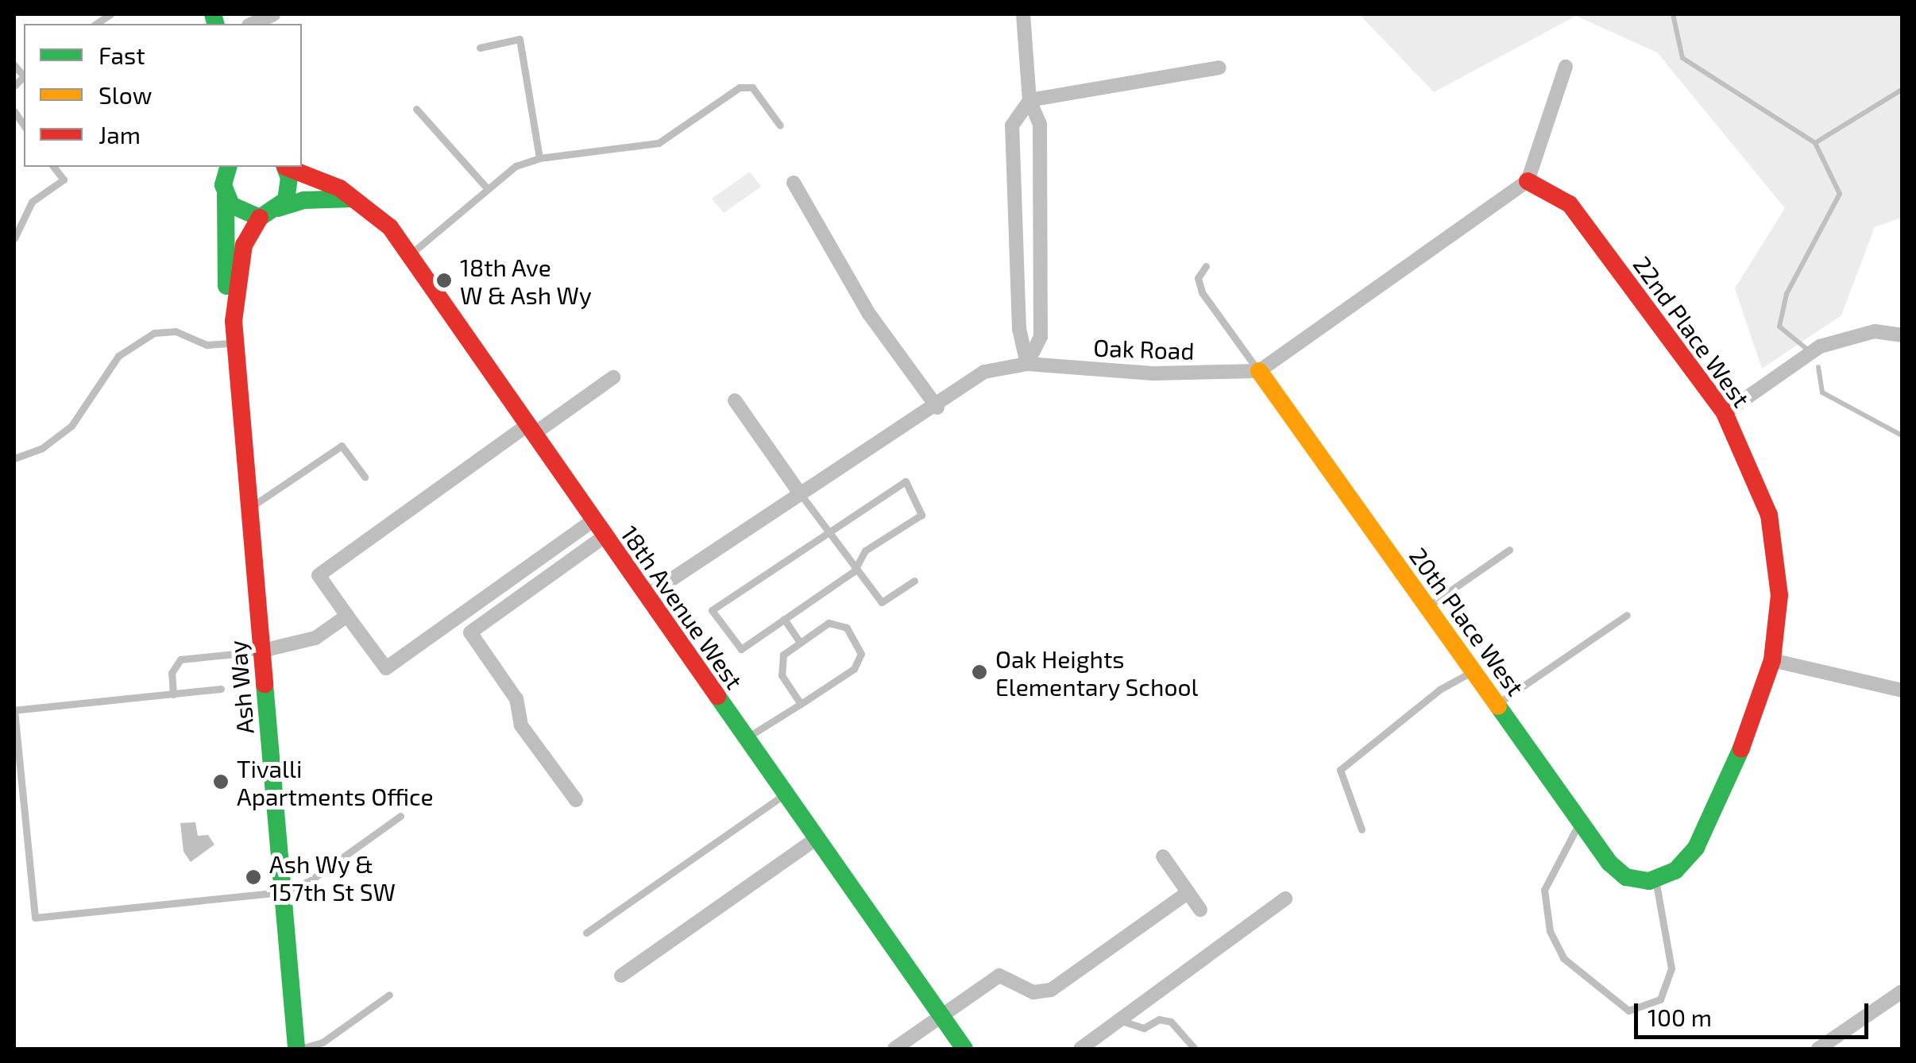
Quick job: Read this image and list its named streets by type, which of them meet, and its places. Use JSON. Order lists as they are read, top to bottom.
{
  "streets": {
    "street": [
      "22nd Place West",
      "Oak Road",
      "18th Avenue West",
      "20th Place West",
      "Ash Way"
    ]
  },
  "crossings": [
    ["22nd Place West", "20th Place West"],
    ["Oak Road", "18th Avenue West"],
    ["Oak Road", "20th Place West"]
  ],
  "places": [
    "18th Ave W & Ash Wy",
    "Oak Heights Elementary School",
    "Tivalli Apartments Office",
    "Ash Wy & 157th St SW"
  ],
  "legend": ["Fast", "Slow", "Jam"],
  "scale_bar": "100 m"
}
